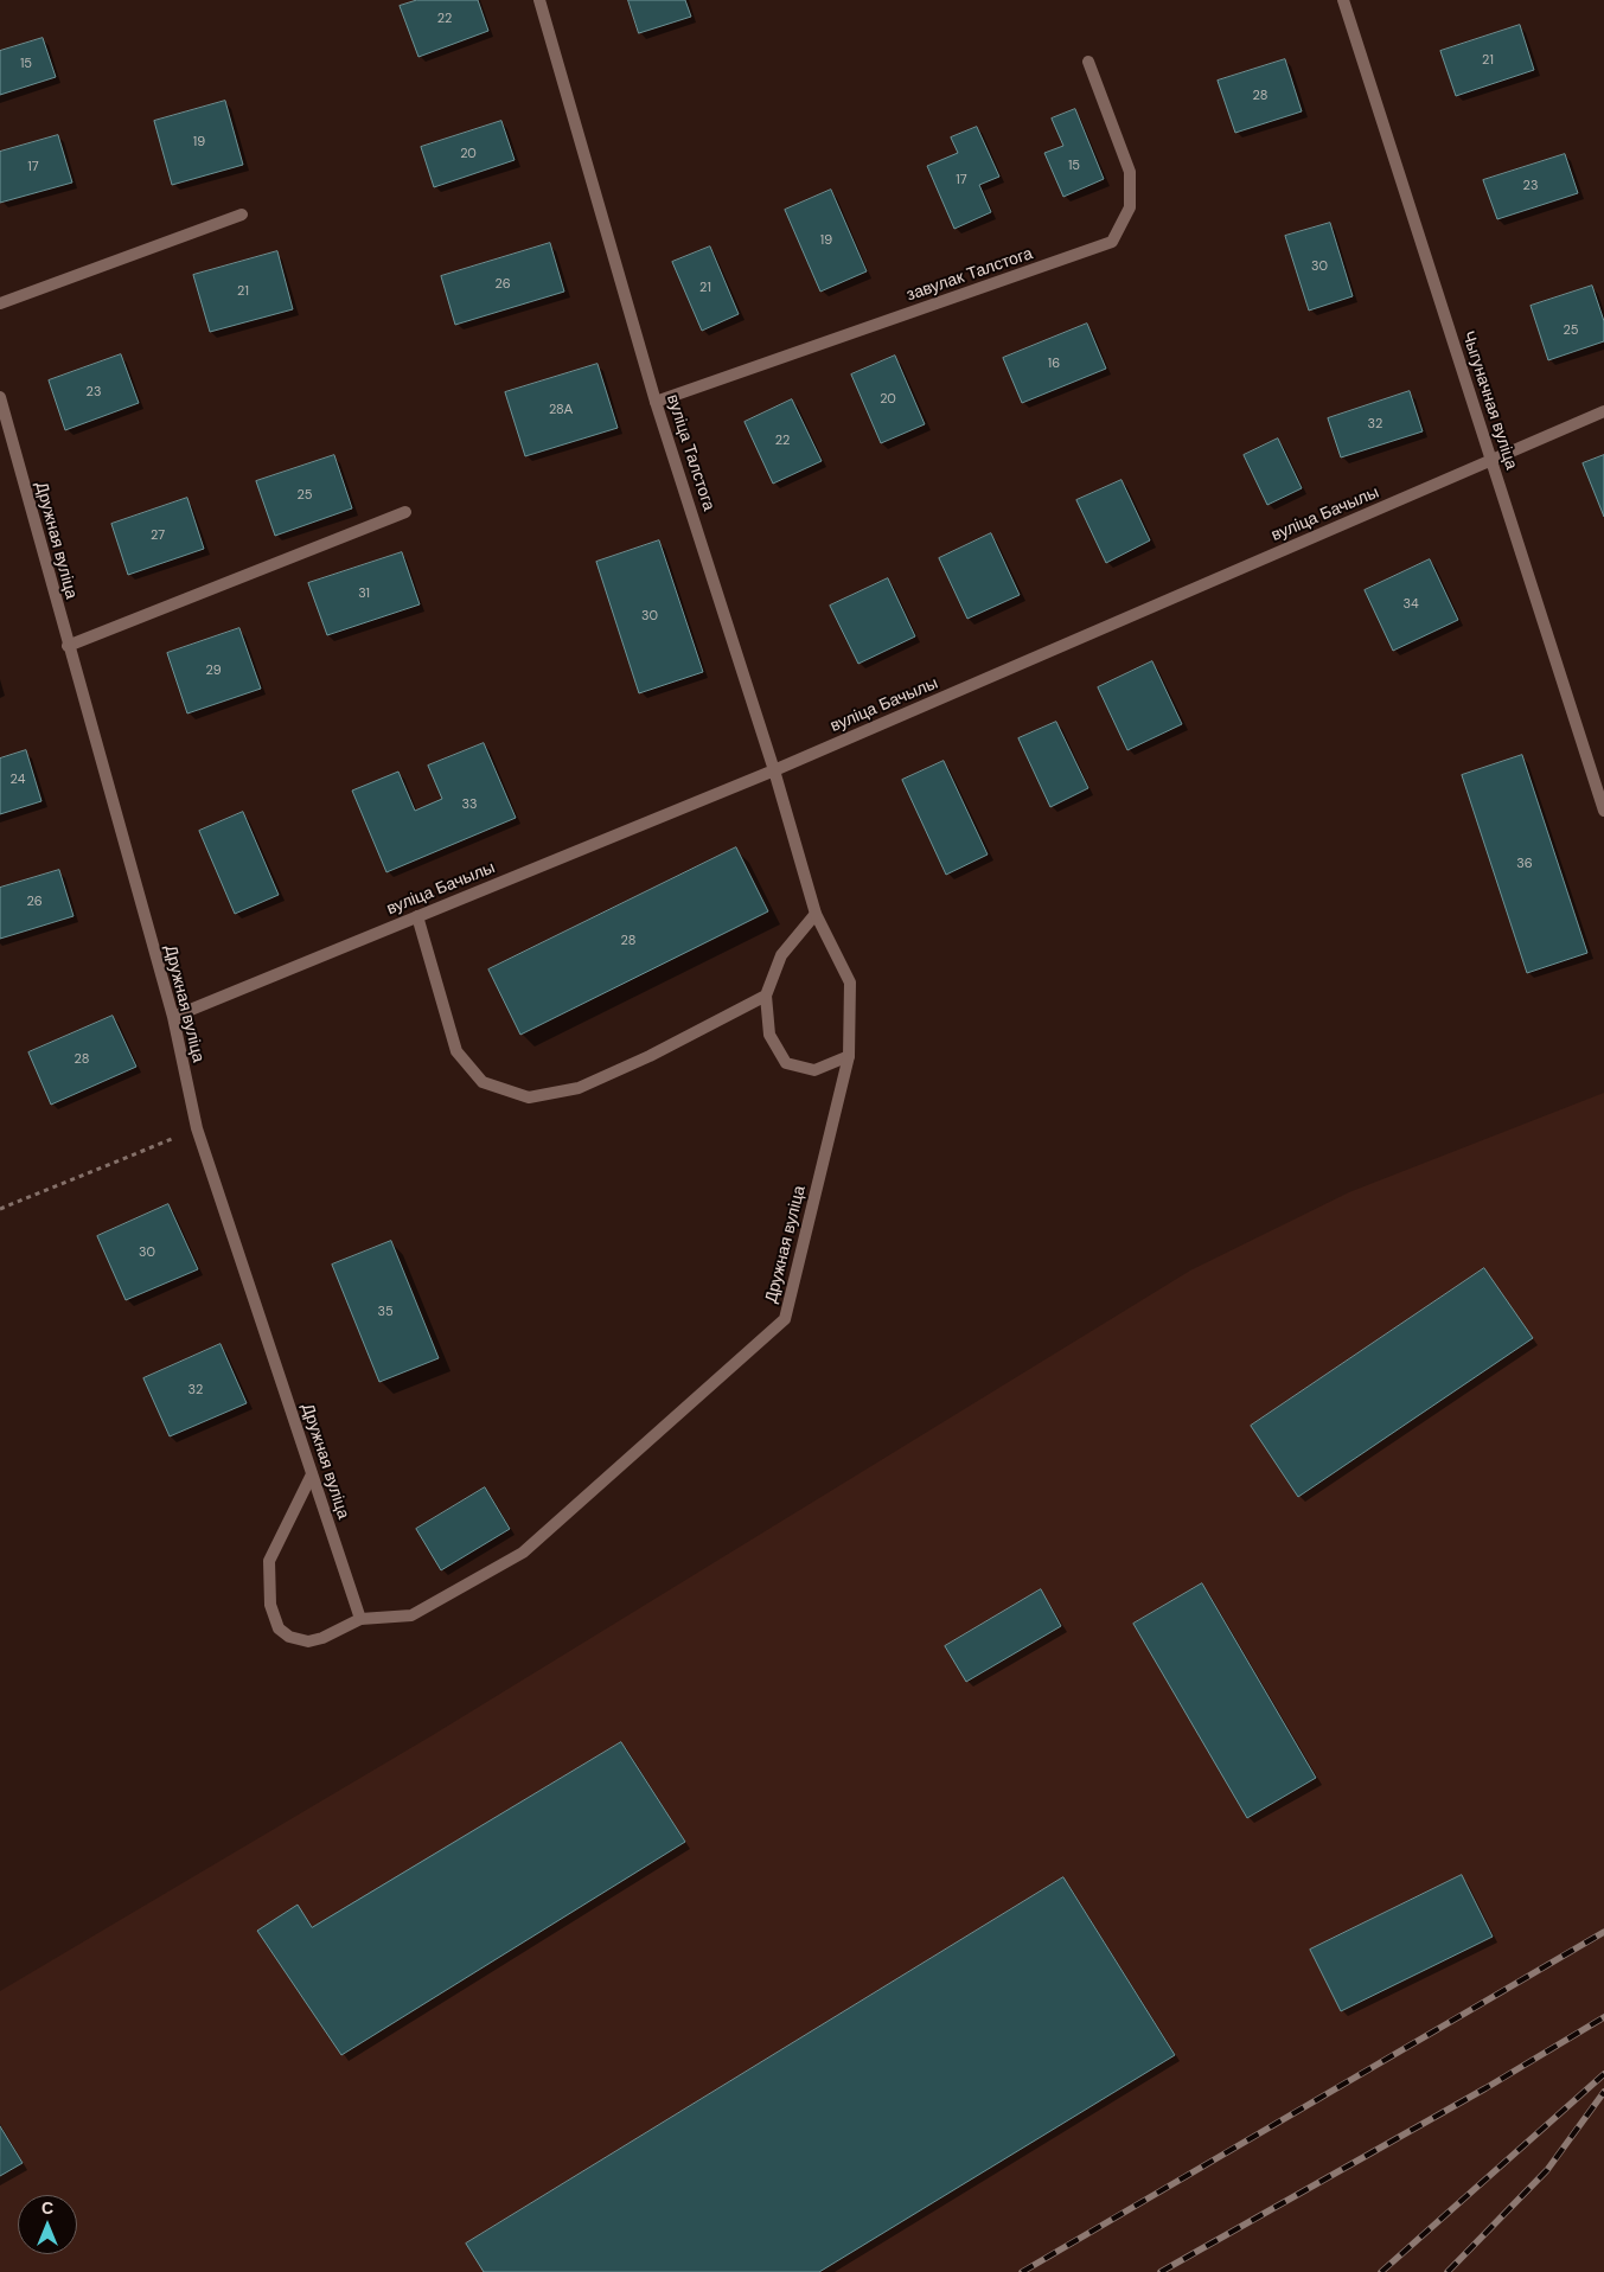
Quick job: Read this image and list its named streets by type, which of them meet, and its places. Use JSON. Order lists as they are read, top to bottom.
{
  "streets": {
    "street": [
      "завулак Талстога",
      "Чыгуначная вуліца",
      "вуліца Талстога",
      "вуліца Бачылы",
      "Дружная вуліца"
    ]
  },
  "crossings": [
    ["завулак Талстога", "вуліца Талстога"],
    ["Чыгуначная вуліца", "вуліца Бачылы"],
    ["вуліца Талстога", "вуліца Бачылы"],
    ["вуліца Талстога", "Дружная вуліца"],
    ["вуліца Бачылы", "Дружная вуліца"]
  ],
  "house_numbers": [
    "22",
    "21",
    "15",
    "28",
    "19",
    "20",
    "15",
    "17",
    "17",
    "23",
    "19",
    "30",
    "26",
    "21",
    "21",
    "25",
    "16",
    "23",
    "20",
    "28А",
    "32",
    "22",
    "25",
    "27",
    "31",
    "34",
    "30",
    "29",
    "24",
    "33",
    "36",
    "26",
    "28",
    "28",
    "30",
    "35",
    "32"
  ],
  "north": "top"
}
